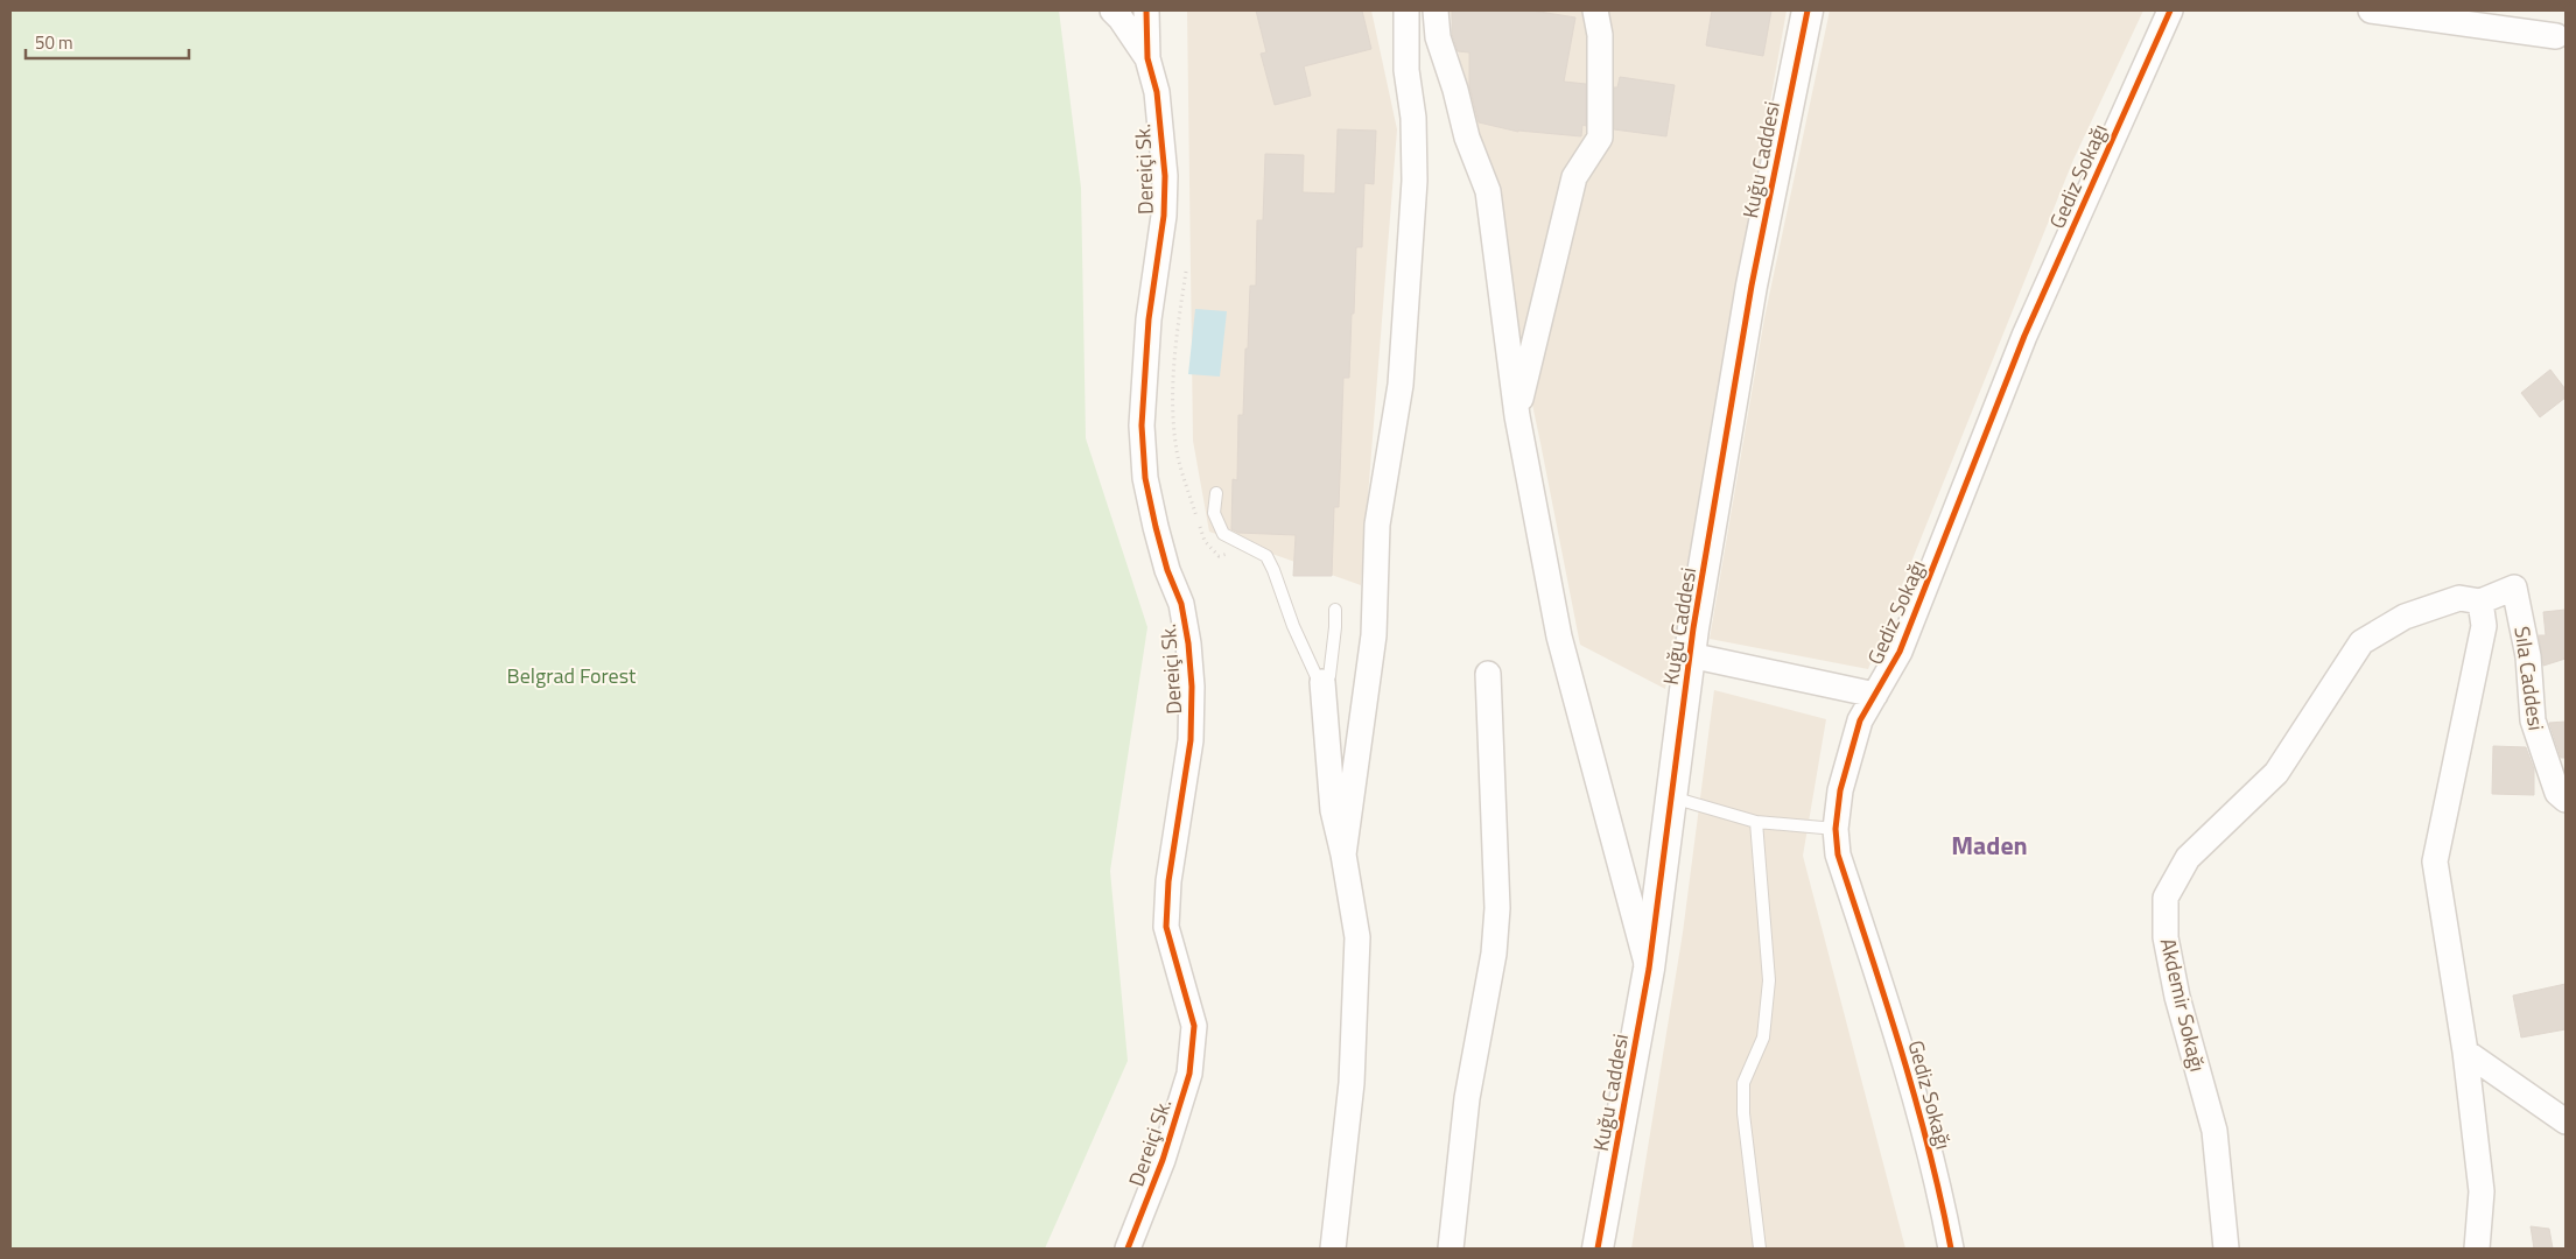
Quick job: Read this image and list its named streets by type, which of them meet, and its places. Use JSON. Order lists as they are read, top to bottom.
{
  "streets": {
    "street": [
      "Kuğu Caddesi",
      "Dereiçi Sk.",
      "Gediz Sokağı",
      "Sıla Caddesi",
      "Akdemir Sokağı"
    ]
  },
  "crossings": [
    ["Sıla Caddesi", "Akdemir Sokağı"]
  ],
  "districts": ["Maden"],
  "parks": ["Belgrad Forest"],
  "scale_bar": "50 m"
}
